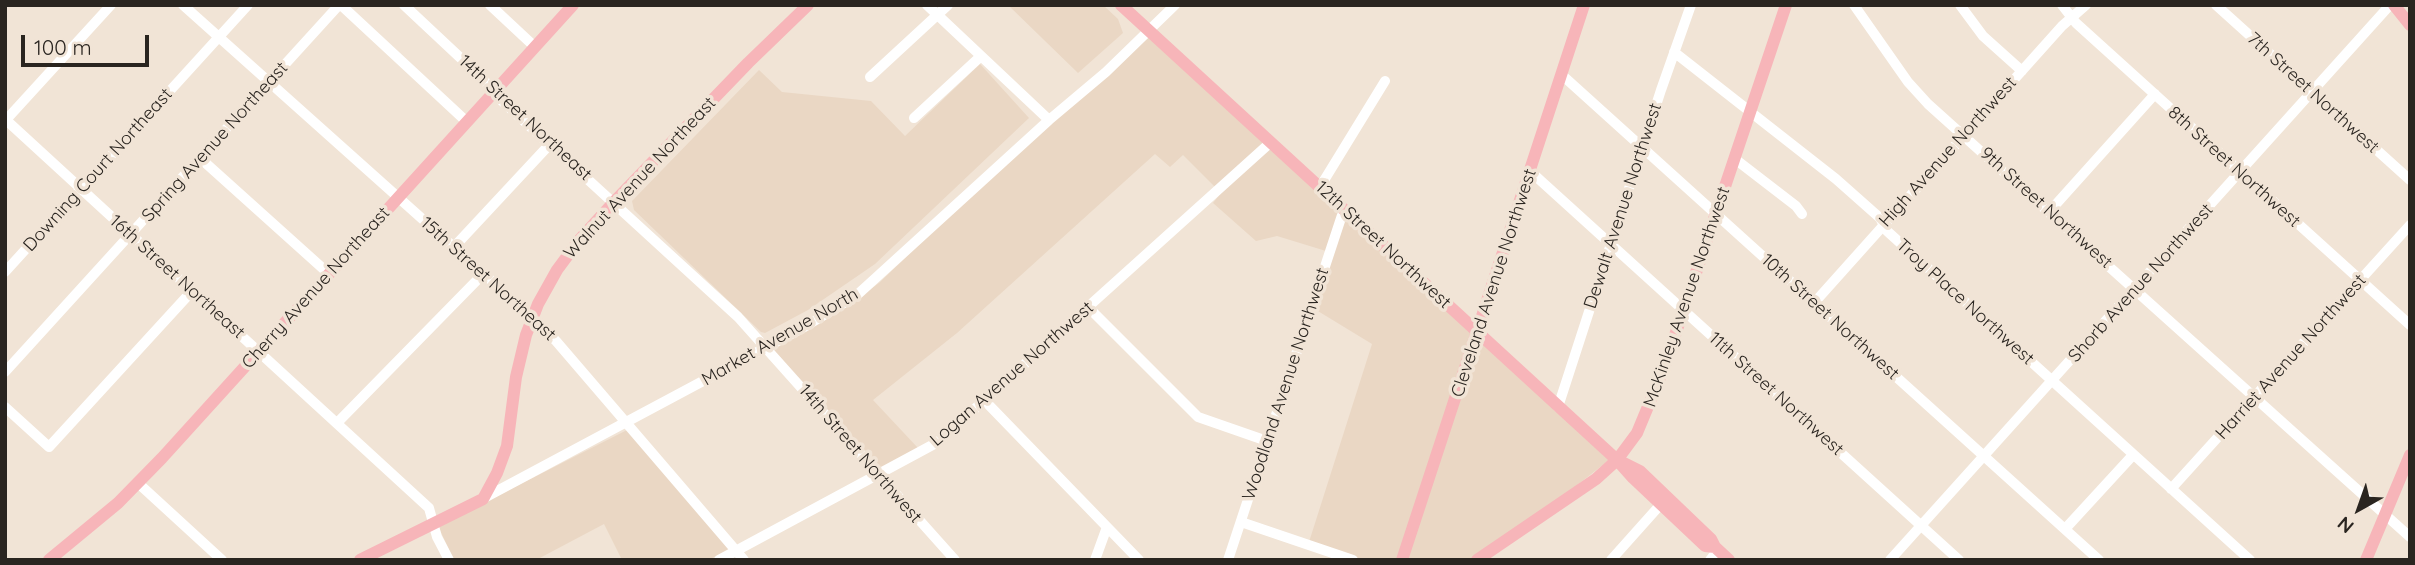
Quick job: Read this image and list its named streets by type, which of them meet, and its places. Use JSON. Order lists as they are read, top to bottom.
{
  "streets": {
    "main road": [
      "Walnut Avenue Northeast",
      "12th Street Northwest",
      "Cleveland Avenue Northwest",
      "Cherry Avenue Northeast",
      "McKinley Avenue Northwest",
      "Market Avenue North"
    ],
    "street": [
      "7th Street Northwest",
      "14th Street Northeast",
      "Spring Avenue Northeast",
      "High Avenue Northwest",
      "8th Street Northwest",
      "Downing Court Northeast",
      "Dewalt Avenue Northwest",
      "9th Street Northwest",
      "16th Street Northeast",
      "15th Street Northeast",
      "Shorb Avenue Northwest",
      "Troy Place Northwest",
      "10th Street Northwest",
      "Harriet Avenue Northwest",
      "Logan Avenue Northwest",
      "Woodland Avenue Northwest",
      "11th Street Northwest",
      "14th Street Northwest"
    ]
  },
  "crossings": [
    ["7th Street Northwest", "Shorb Avenue Northwest"],
    ["14th Street Northeast", "Walnut Avenue Northeast"],
    ["14th Street Northeast", "Cherry Avenue Northeast"],
    ["14th Street Northeast", "Market Avenue North"],
    ["14th Street Northeast", "14th Street Northwest"],
    ["Spring Avenue Northeast", "16th Street Northeast"],
    ["Spring Avenue Northeast", "15th Street Northeast"],
    ["High Avenue Northwest", "8th Street Northwest"],
    ["High Avenue Northwest", "9th Street Northwest"],
    ["High Avenue Northwest", "Troy Place Northwest"],
    ["High Avenue Northwest", "10th Street Northwest"],
    ["8th Street Northwest", "Shorb Avenue Northwest"],
    ["8th Street Northwest", "Harriet Avenue Northwest"],
    ["Downing Court Northeast", "16th Street Northeast"],
    ["Downing Court Northeast", "15th Street Northeast"],
    ["Walnut Avenue Northeast", "15th Street Northeast"],
    ["Walnut Avenue Northeast", "Market Avenue North"],
    ["Dewalt Avenue Northwest", "12th Street Northwest"],
    ["Dewalt Avenue Northwest", "Troy Place Northwest"],
    ["Dewalt Avenue Northwest", "10th Street Northwest"],
    ["Dewalt Avenue Northwest", "11th Street Northwest"],
    ["9th Street Northwest", "Shorb Avenue Northwest"],
    ["9th Street Northwest", "Harriet Avenue Northwest"],
    ["12th Street Northwest", "Cleveland Avenue Northwest"],
    ["12th Street Northwest", "McKinley Avenue Northwest"],
    ["12th Street Northwest", "Market Avenue North"],
    ["12th Street Northwest", "Logan Avenue Northwest"],
    ["12th Street Northwest", "Woodland Avenue Northwest"],
    ["16th Street Northeast", "Cherry Avenue Northeast"],
    ["16th Street Northeast", "Market Avenue North"],
    ["15th Street Northeast", "Cherry Avenue Northeast"],
    ["15th Street Northeast", "Market Avenue North"],
    ["15th Street Northeast", "Logan Avenue Northwest"],
    ["Cleveland Avenue Northwest", "10th Street Northwest"],
    ["Cleveland Avenue Northwest", "11th Street Northwest"],
    ["Shorb Avenue Northwest", "Troy Place Northwest"],
    ["Shorb Avenue Northwest", "10th Street Northwest"],
    ["Shorb Avenue Northwest", "11th Street Northwest"],
    ["McKinley Avenue Northwest", "Troy Place Northwest"],
    ["McKinley Avenue Northwest", "10th Street Northwest"],
    ["McKinley Avenue Northwest", "11th Street Northwest"],
    ["Troy Place Northwest", "Harriet Avenue Northwest"],
    ["Market Avenue North", "14th Street Northwest"],
    ["Logan Avenue Northwest", "14th Street Northwest"]
  ],
  "scale_bar": "100 m",
  "north": "bottom left"
}
